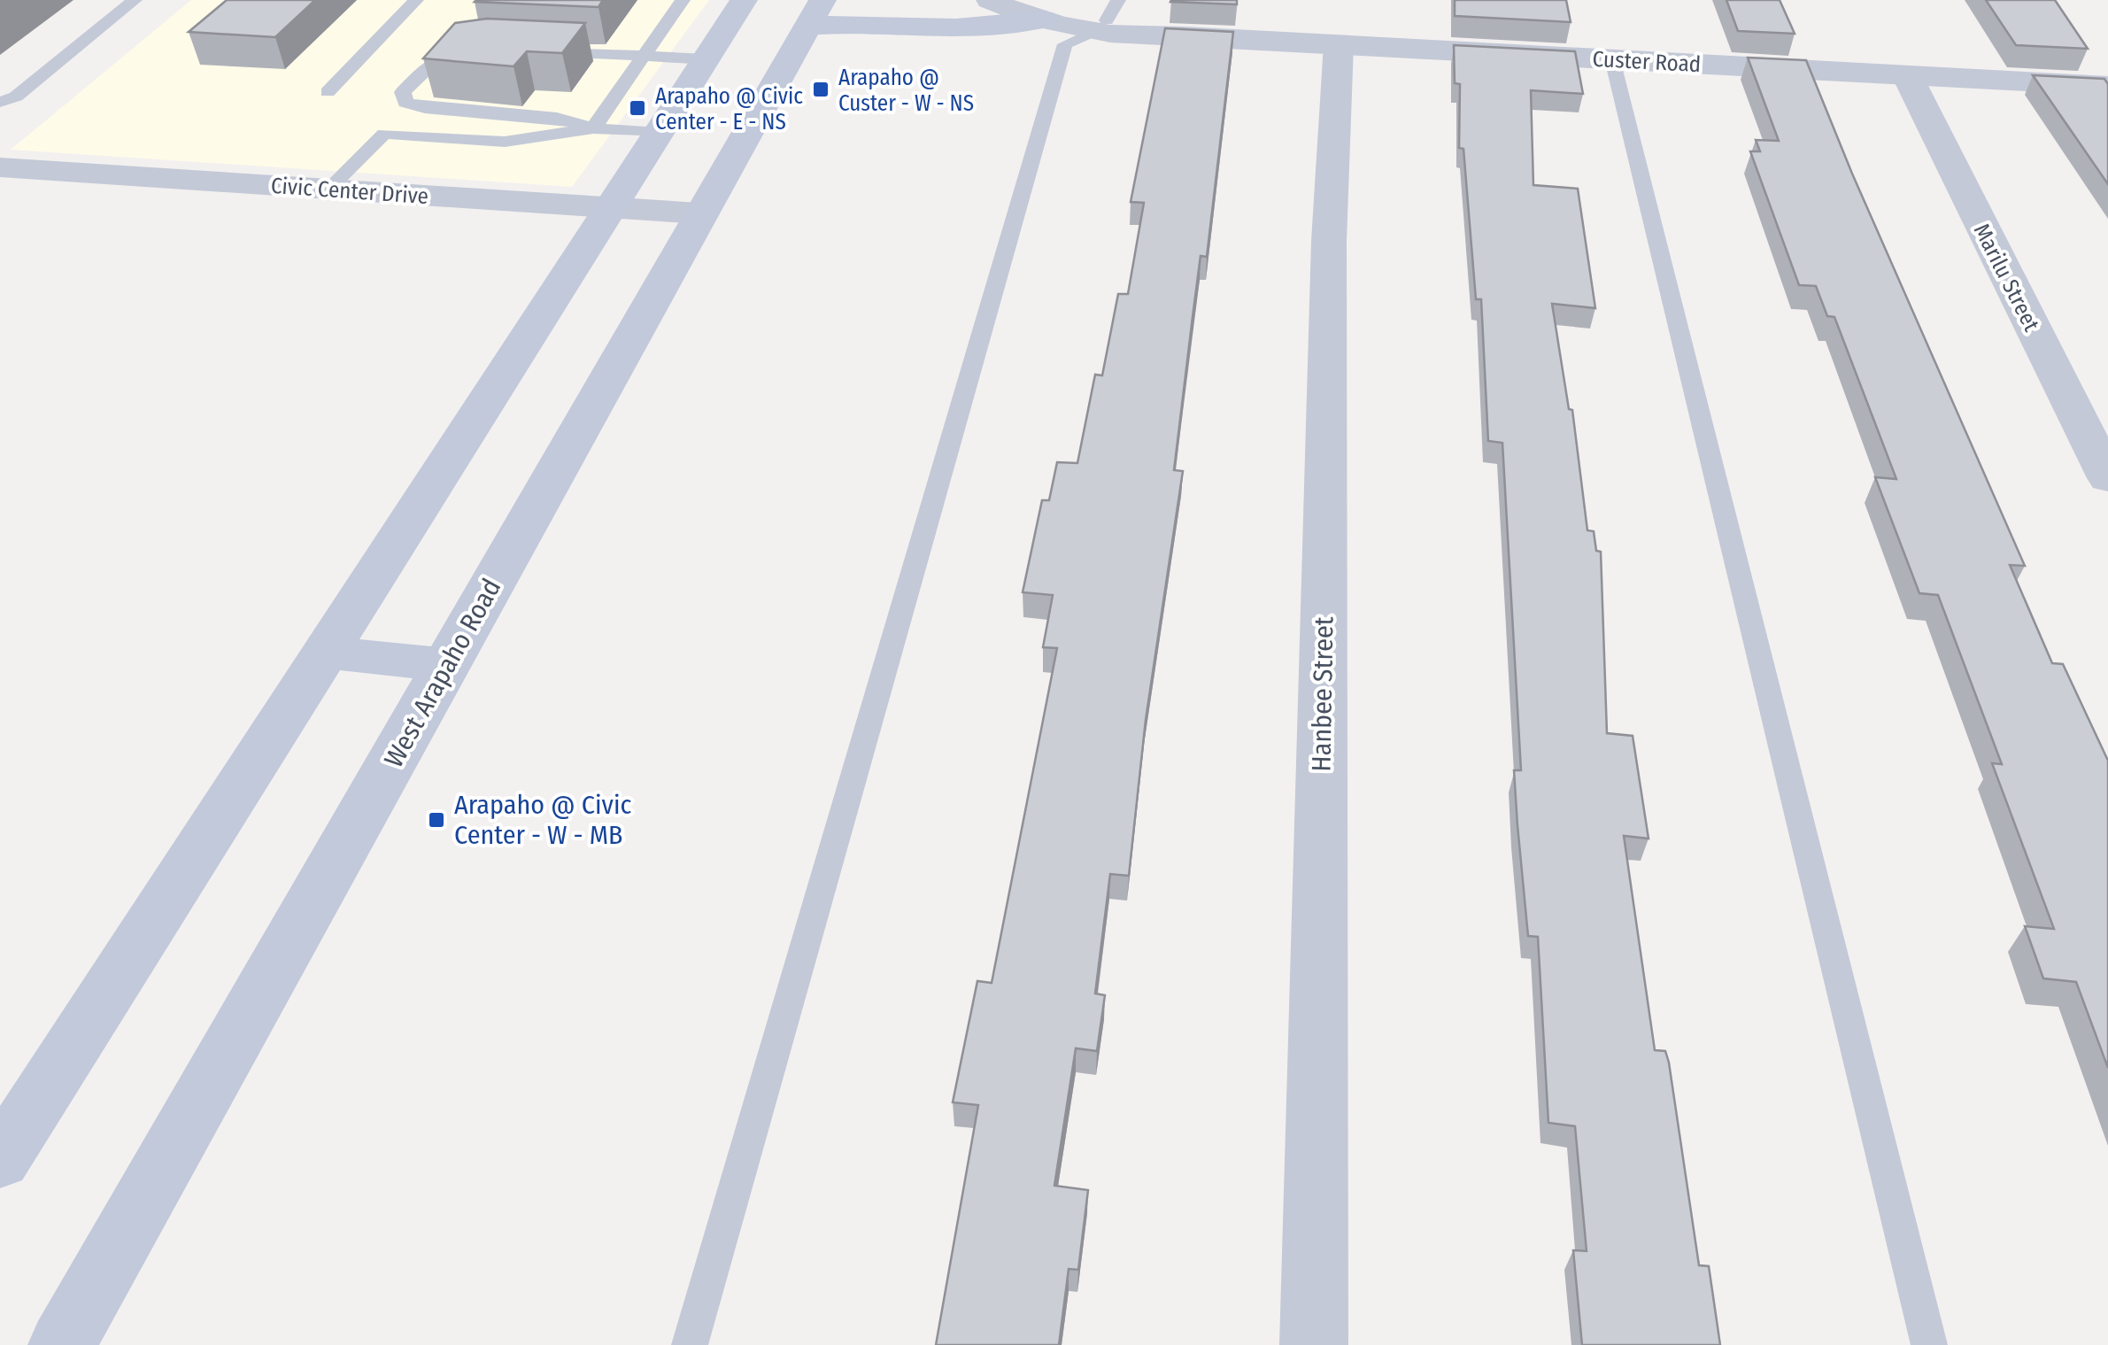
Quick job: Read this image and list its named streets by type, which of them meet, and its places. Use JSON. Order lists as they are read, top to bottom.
{
  "streets": {
    "main road": ["West Arapaho Road"],
    "street": [
      "Custer Road",
      "Civic Center Drive",
      "Marilu Street",
      "Hanbee Street"
    ]
  },
  "crossings": [
    ["Custer Road", "Marilu Street"],
    ["Custer Road", "Hanbee Street"],
    ["Civic Center Drive", "West Arapaho Road"]
  ],
  "places": {
    "transit": ["Arapaho @ Custer - W - NS", "Arapaho @ Civic Center - E - NS", "Arapaho @ Civic Center - W - MB"]
  }
}
